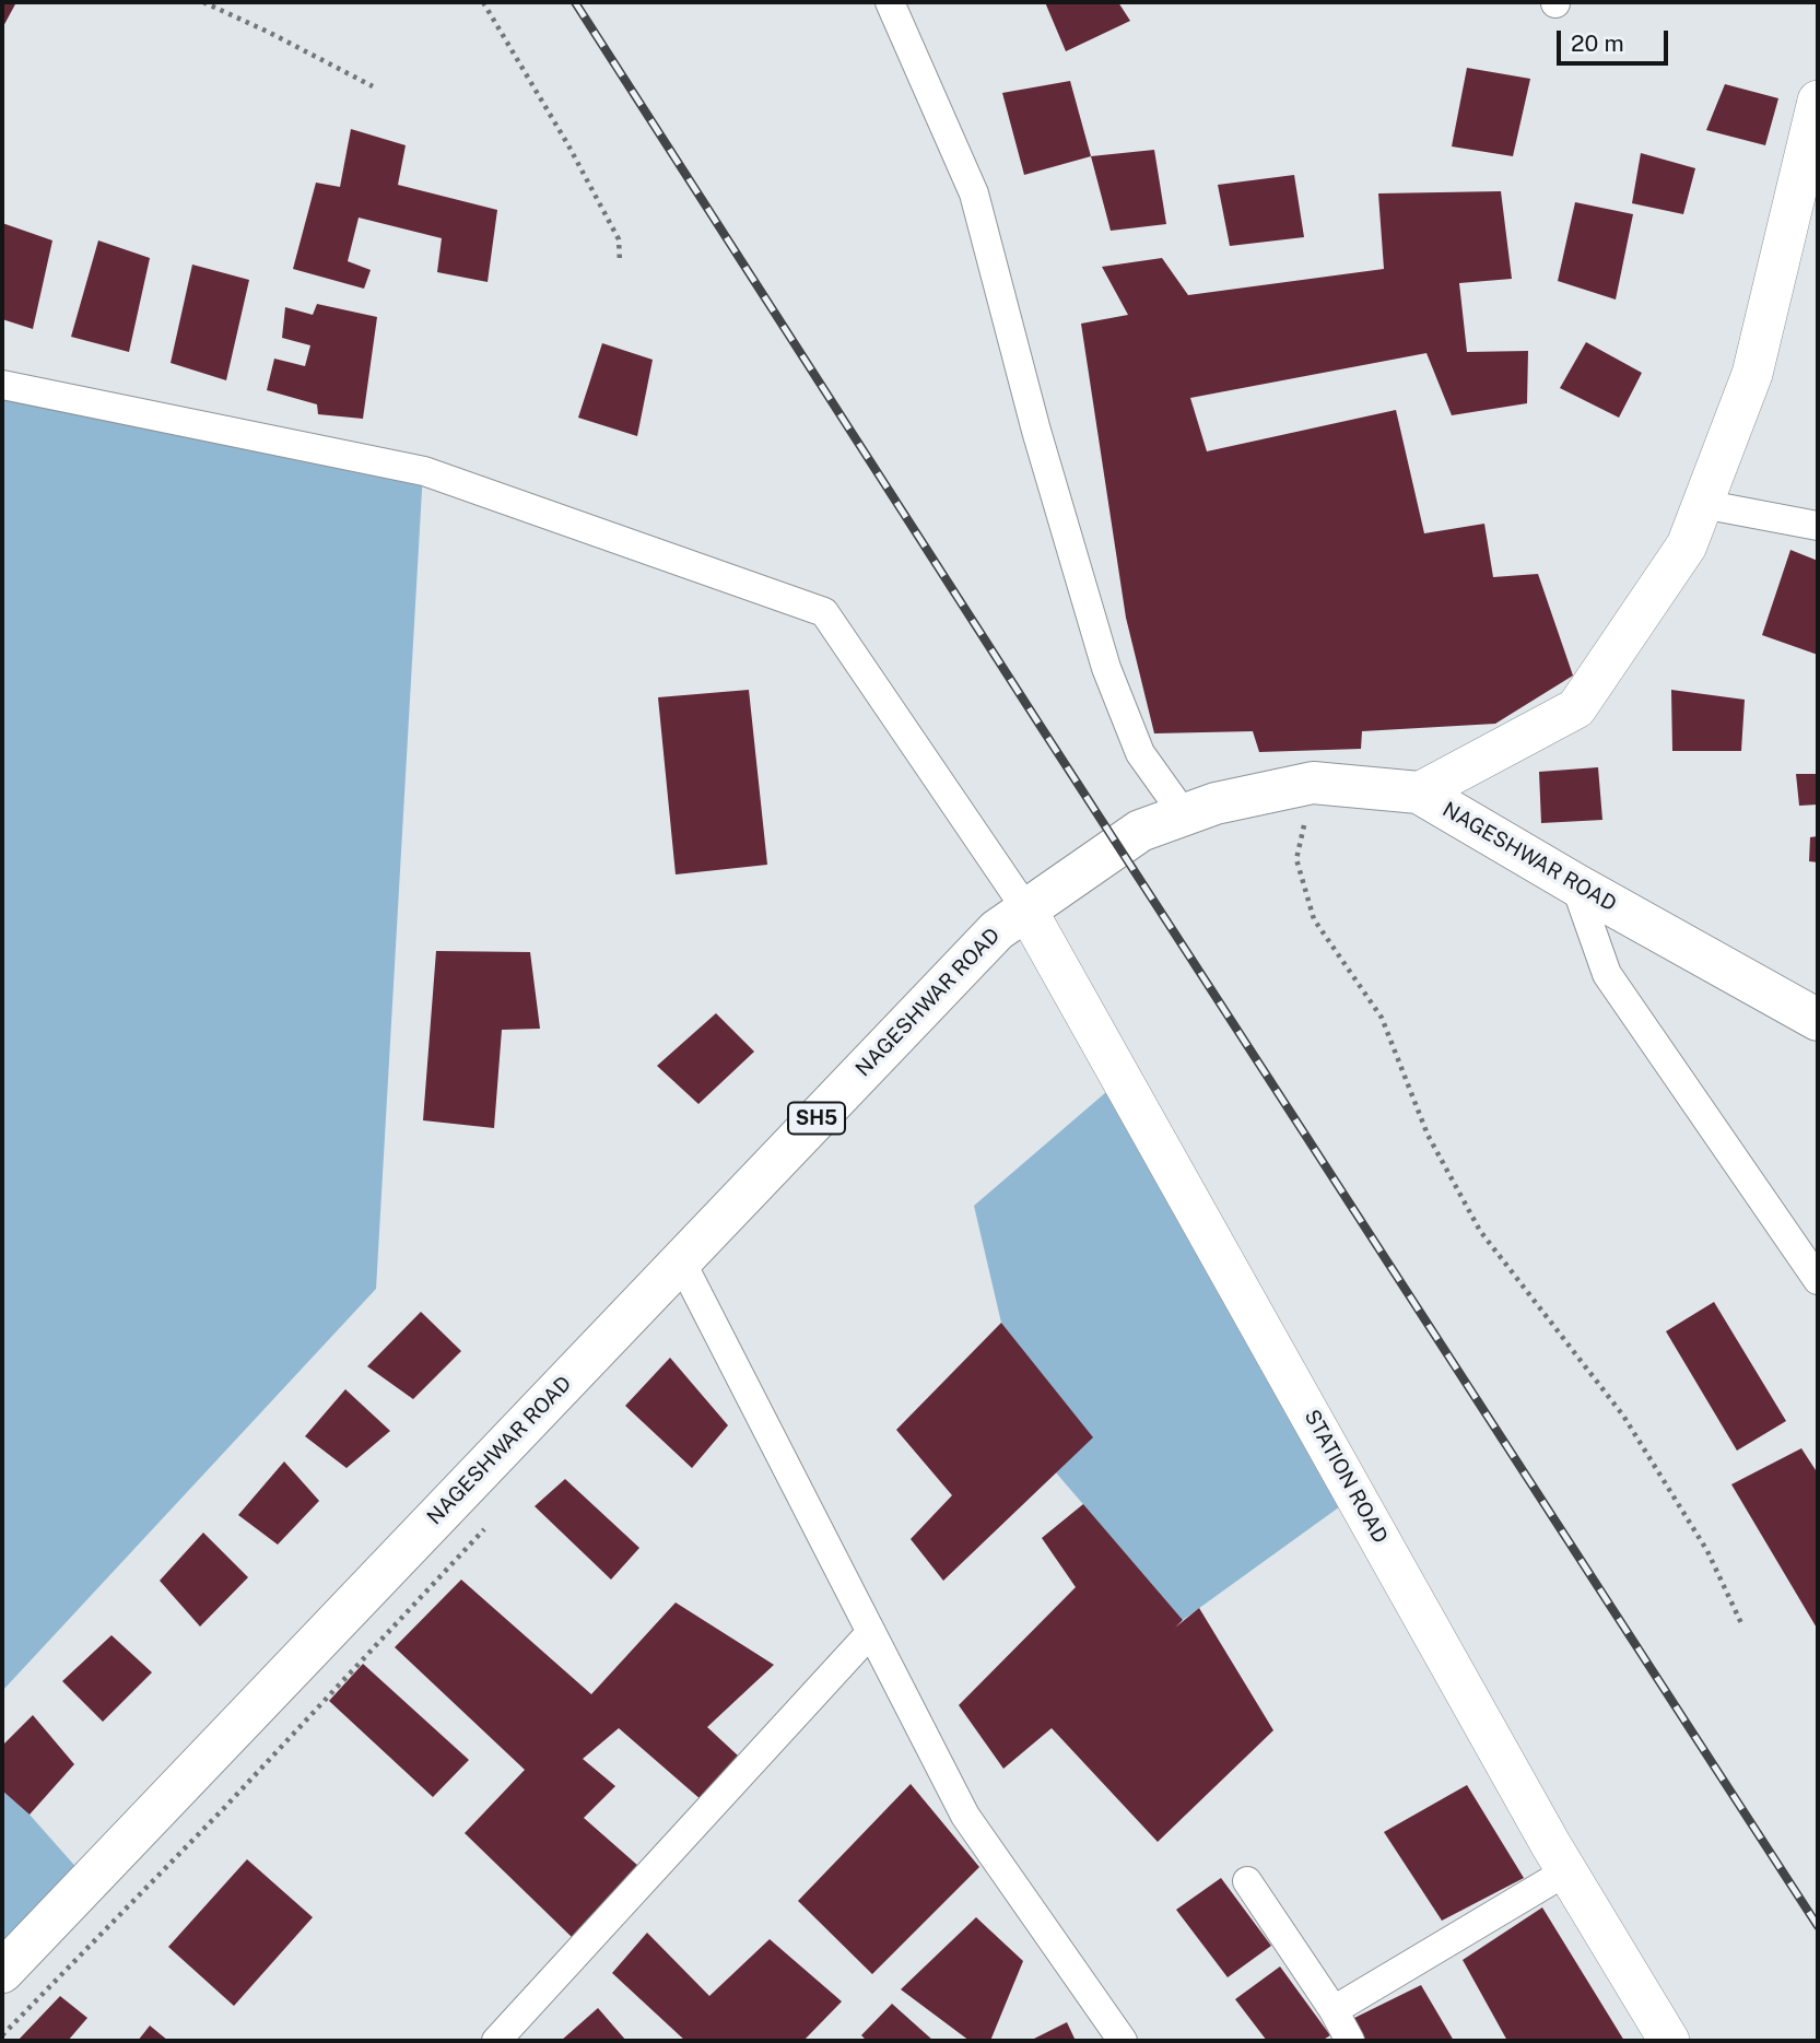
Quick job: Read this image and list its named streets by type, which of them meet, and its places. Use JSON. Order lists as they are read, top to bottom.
{
  "streets": {
    "main road": ["NAGESHWAR ROAD", "SH5"],
    "street": ["STATION ROAD"]
  },
  "crossings": [
    ["NAGESHWAR ROAD", "STATION ROAD"]
  ],
  "scale_bar": "20 m"
}
